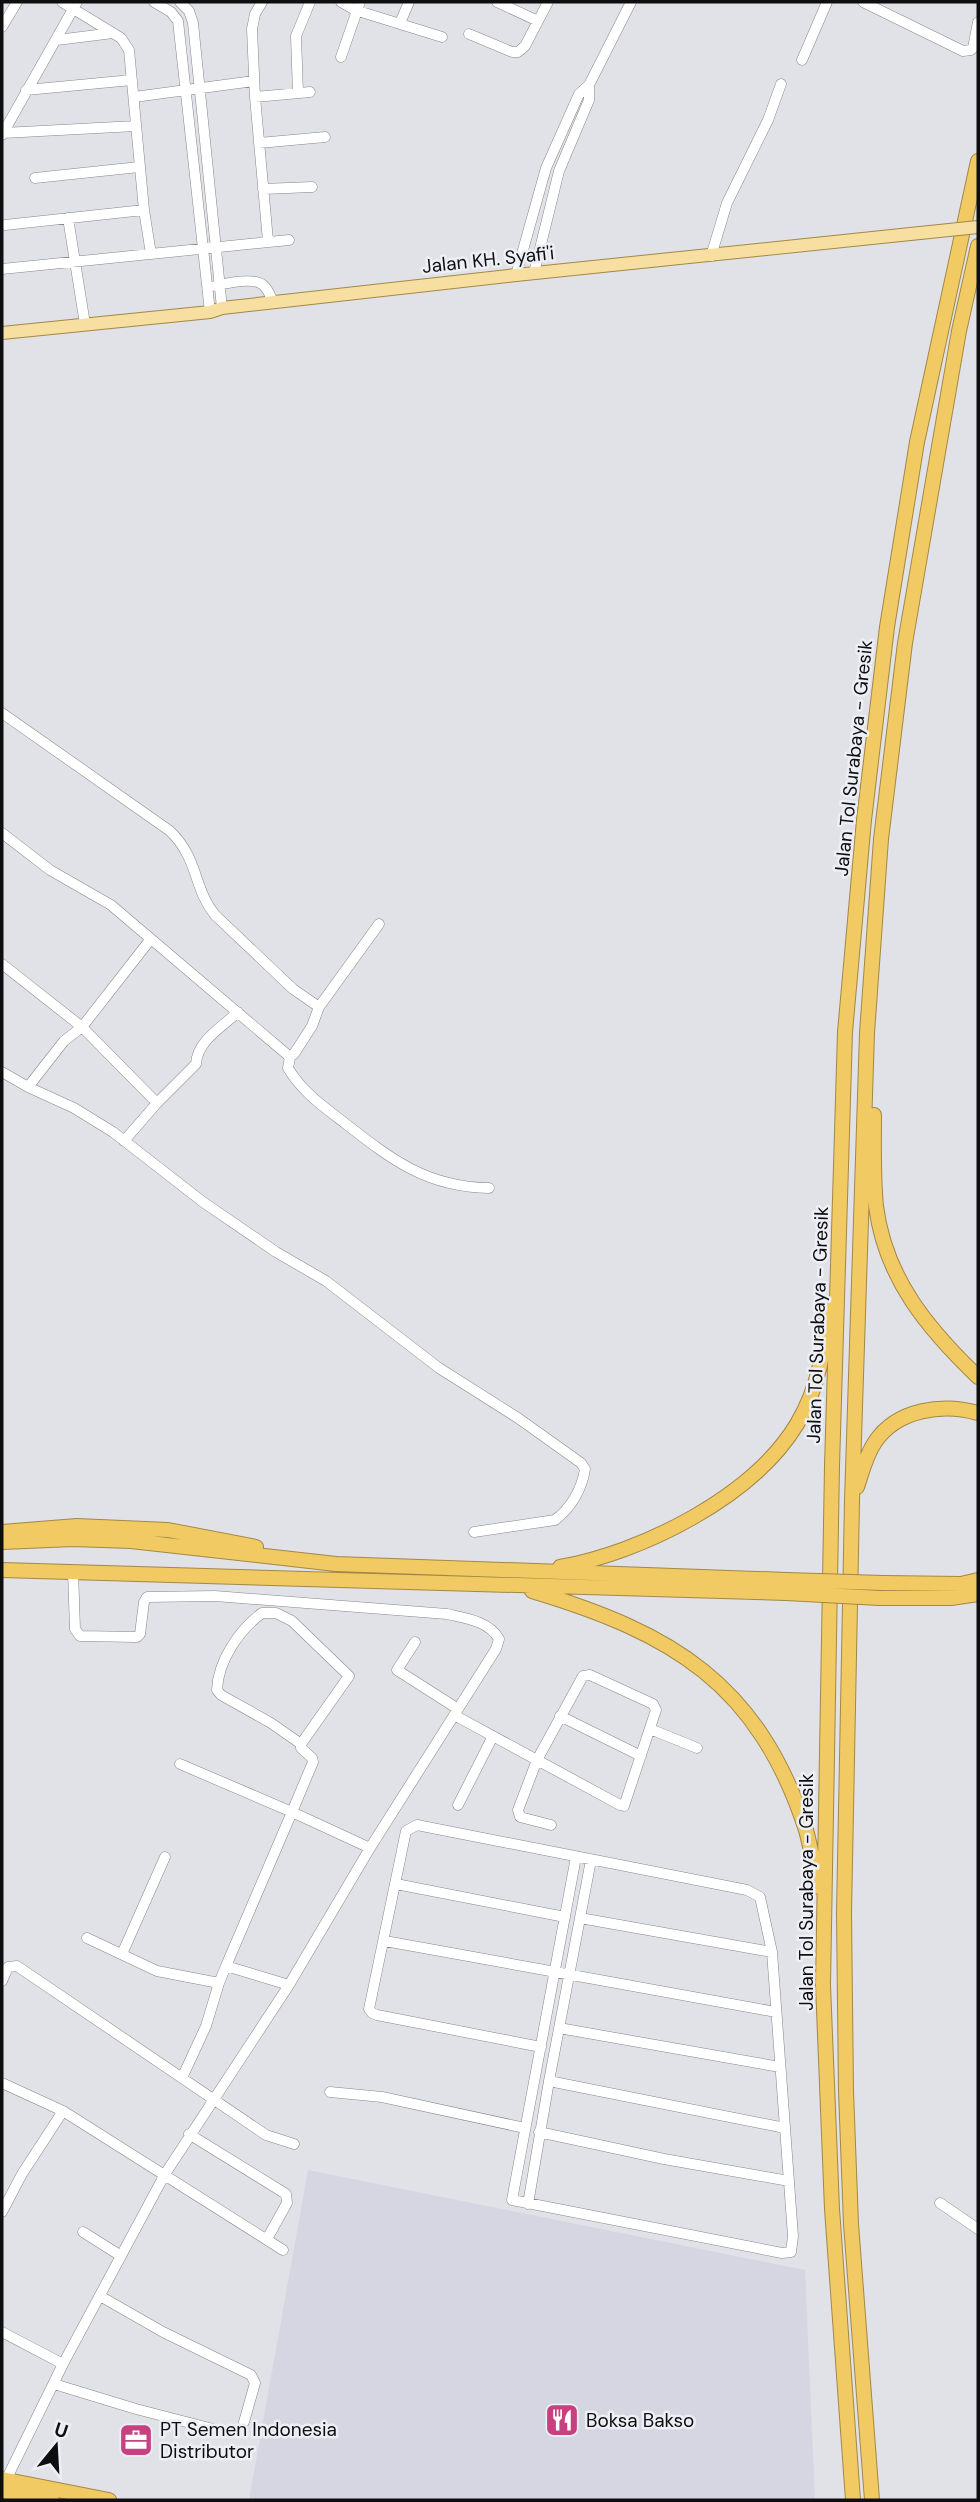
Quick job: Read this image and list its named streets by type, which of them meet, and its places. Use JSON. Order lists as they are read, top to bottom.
{
  "streets": {
    "highway": ["Jalan Tol Surabaya - Gresik"],
    "main road": ["Jalan KH. Syafi'i"]
  },
  "places": {
    "restaurant": ["Boksa Bakso"],
    "office": ["PT Semen Indonesia Distributor"]
  },
  "north": "top"
}
